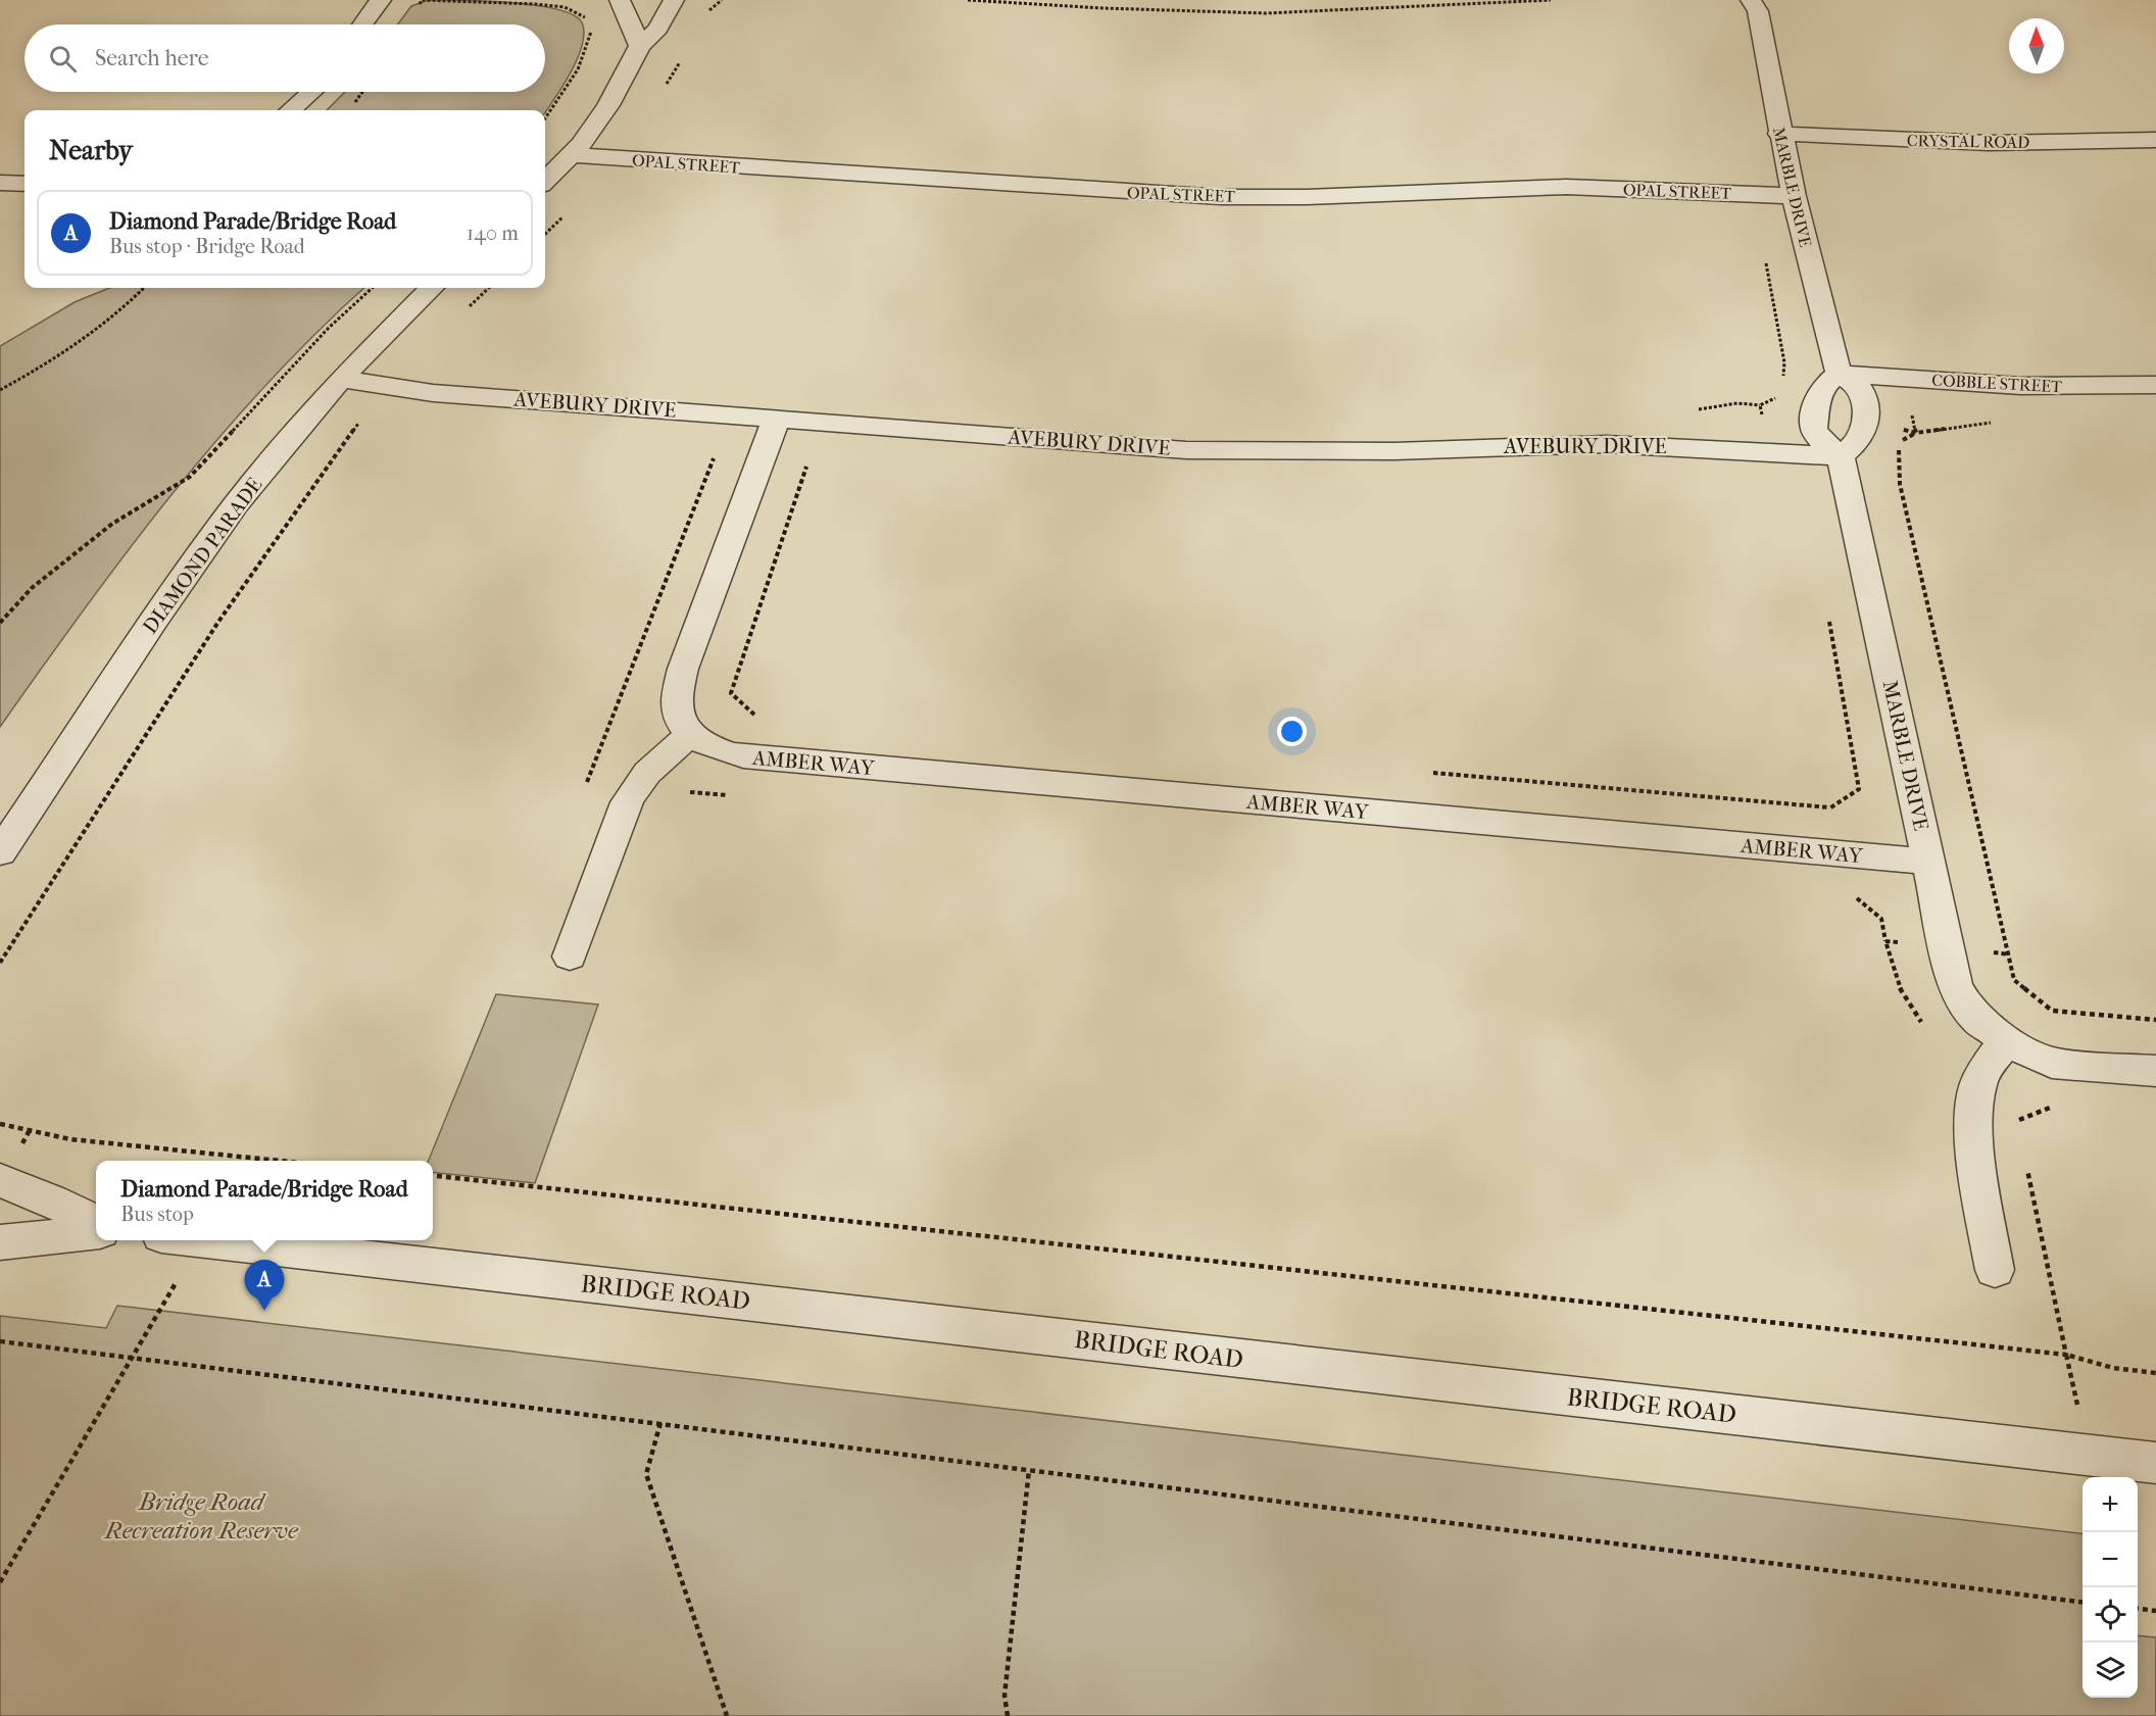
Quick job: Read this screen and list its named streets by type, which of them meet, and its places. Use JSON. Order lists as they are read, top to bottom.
{
  "streets": {
    "street": [
      "CRYSTAL ROAD",
      "OPAL STREET",
      "MARBLE DRIVE",
      "COBBLE STREET",
      "AVEBURY DRIVE",
      "DIAMOND PARADE",
      "AMBER WAY",
      "BRIDGE ROAD"
    ]
  },
  "crossings": [
    ["CRYSTAL ROAD", "MARBLE DRIVE"],
    ["OPAL STREET", "MARBLE DRIVE"],
    ["MARBLE DRIVE", "COBBLE STREET"],
    ["MARBLE DRIVE", "AVEBURY DRIVE"],
    ["MARBLE DRIVE", "AMBER WAY"],
    ["COBBLE STREET", "AVEBURY DRIVE"],
    ["AVEBURY DRIVE", "DIAMOND PARADE"]
  ],
  "parks": ["Bridge Road Recreation Reserve"],
  "north": "top",
  "page": {
    "search": "Search here",
    "heading": "Nearby",
    "list": [
      {
        "mark": "A",
        "name": "Diamond Parade/Bridge Road",
        "note": "Bus stop · Bridge Road",
        "value": "140 m"
      }
    ],
    "popup": ["Diamond Parade/Bridge Road", "Bus stop"],
    "pins": "A",
    "map_buttons": ["+", "−"]
  }
}
